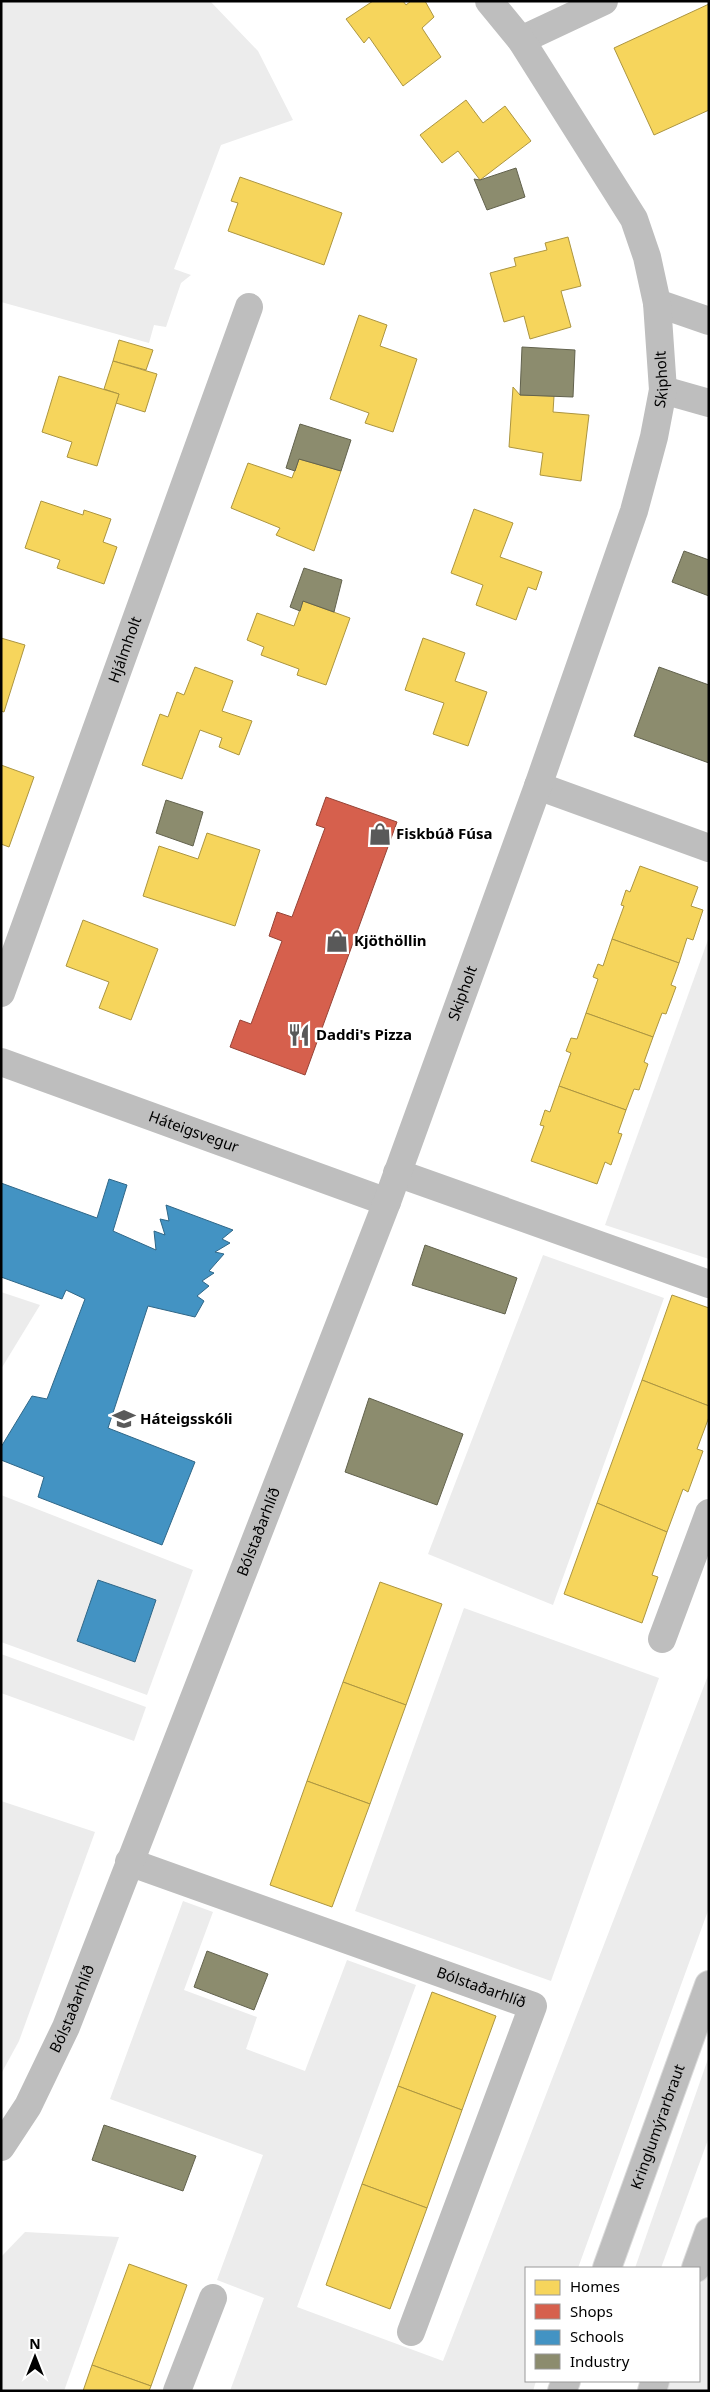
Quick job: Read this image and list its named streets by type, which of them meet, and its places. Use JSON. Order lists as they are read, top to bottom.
{
  "streets": {
    "street": [
      "Skipholt",
      "Hjálmholt",
      "Háteigsvegur",
      "Bólstaðarhlíð",
      "Kringlumýrarbraut"
    ]
  },
  "crossings": [
    ["Skipholt", "Háteigsvegur"],
    ["Skipholt", "Bólstaðarhlíð"],
    ["Háteigsvegur", "Bólstaðarhlíð"]
  ],
  "places": {
    "shop": ["Fiskbúð Fúsa", "Kjöthöllin"],
    "restaurant": ["Daddi's Pizza"],
    "school or university": ["Háteigsskóli"]
  },
  "legend": [
    "Homes",
    "Shops",
    "Schools",
    "Industry"
  ],
  "north": "top"
}
